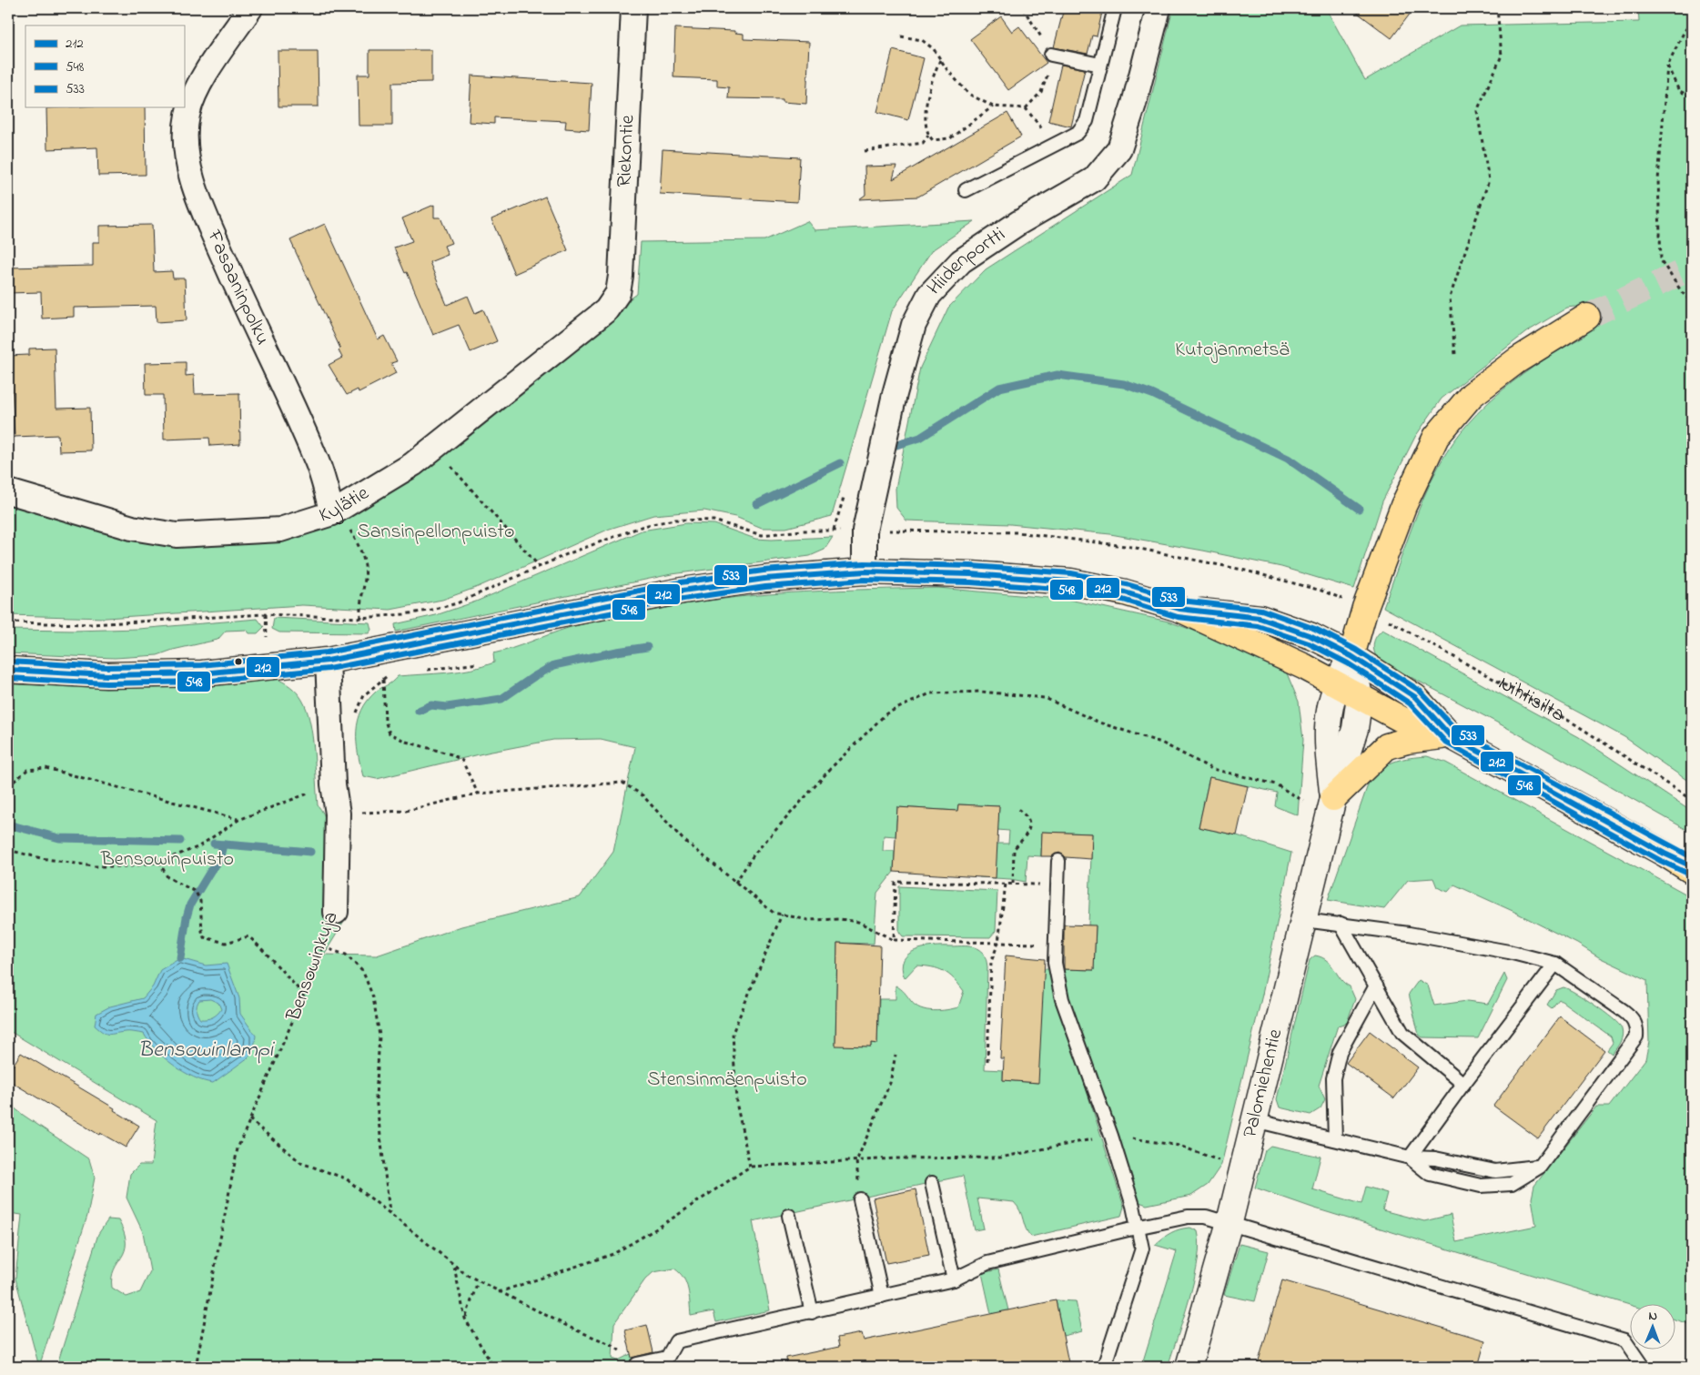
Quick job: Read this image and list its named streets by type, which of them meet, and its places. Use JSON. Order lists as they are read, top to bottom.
{
  "streets": {
    "street": [
      "Riekontie",
      "Hiidenportti",
      "Fasaaninpolku",
      "Kylätie",
      "Bensowinkuja",
      "Palomiehentie"
    ],
    "path": ["Nihtisilta"]
  },
  "crossings": [
    ["Riekontie", "Kylätie"],
    ["Fasaaninpolku", "Kylätie"]
  ],
  "water": ["Bensowinlampi"],
  "parks": [
    "Kutojanmetsä",
    "Sansinpellonpuisto",
    "Bensowinpuisto",
    "Stensinmäenpuisto"
  ],
  "lines": ["transit line 533", "transit line 212", "transit line 548"],
  "legend": ["212", "548", "533"],
  "north": "top"
}
